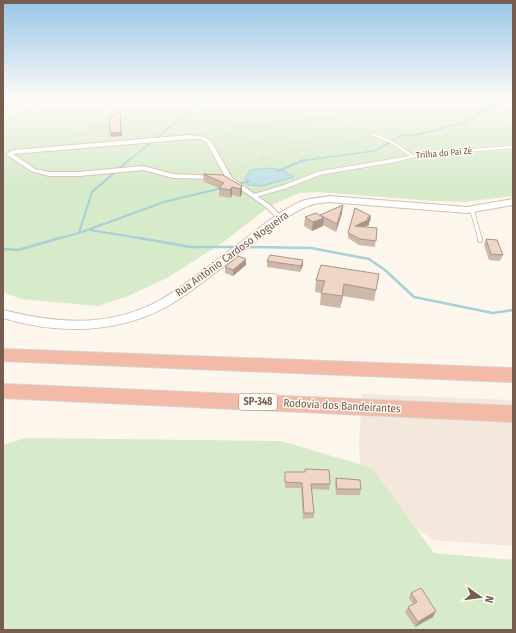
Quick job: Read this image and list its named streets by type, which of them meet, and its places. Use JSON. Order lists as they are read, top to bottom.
{
  "streets": {
    "highway": ["SP-348", "Rodovia dos Bandeirantes"],
    "main road": ["Rua Antônio Cardoso Nogueira"],
    "lane": ["Trilha do Pai Zé"]
  },
  "north": "right"
}
